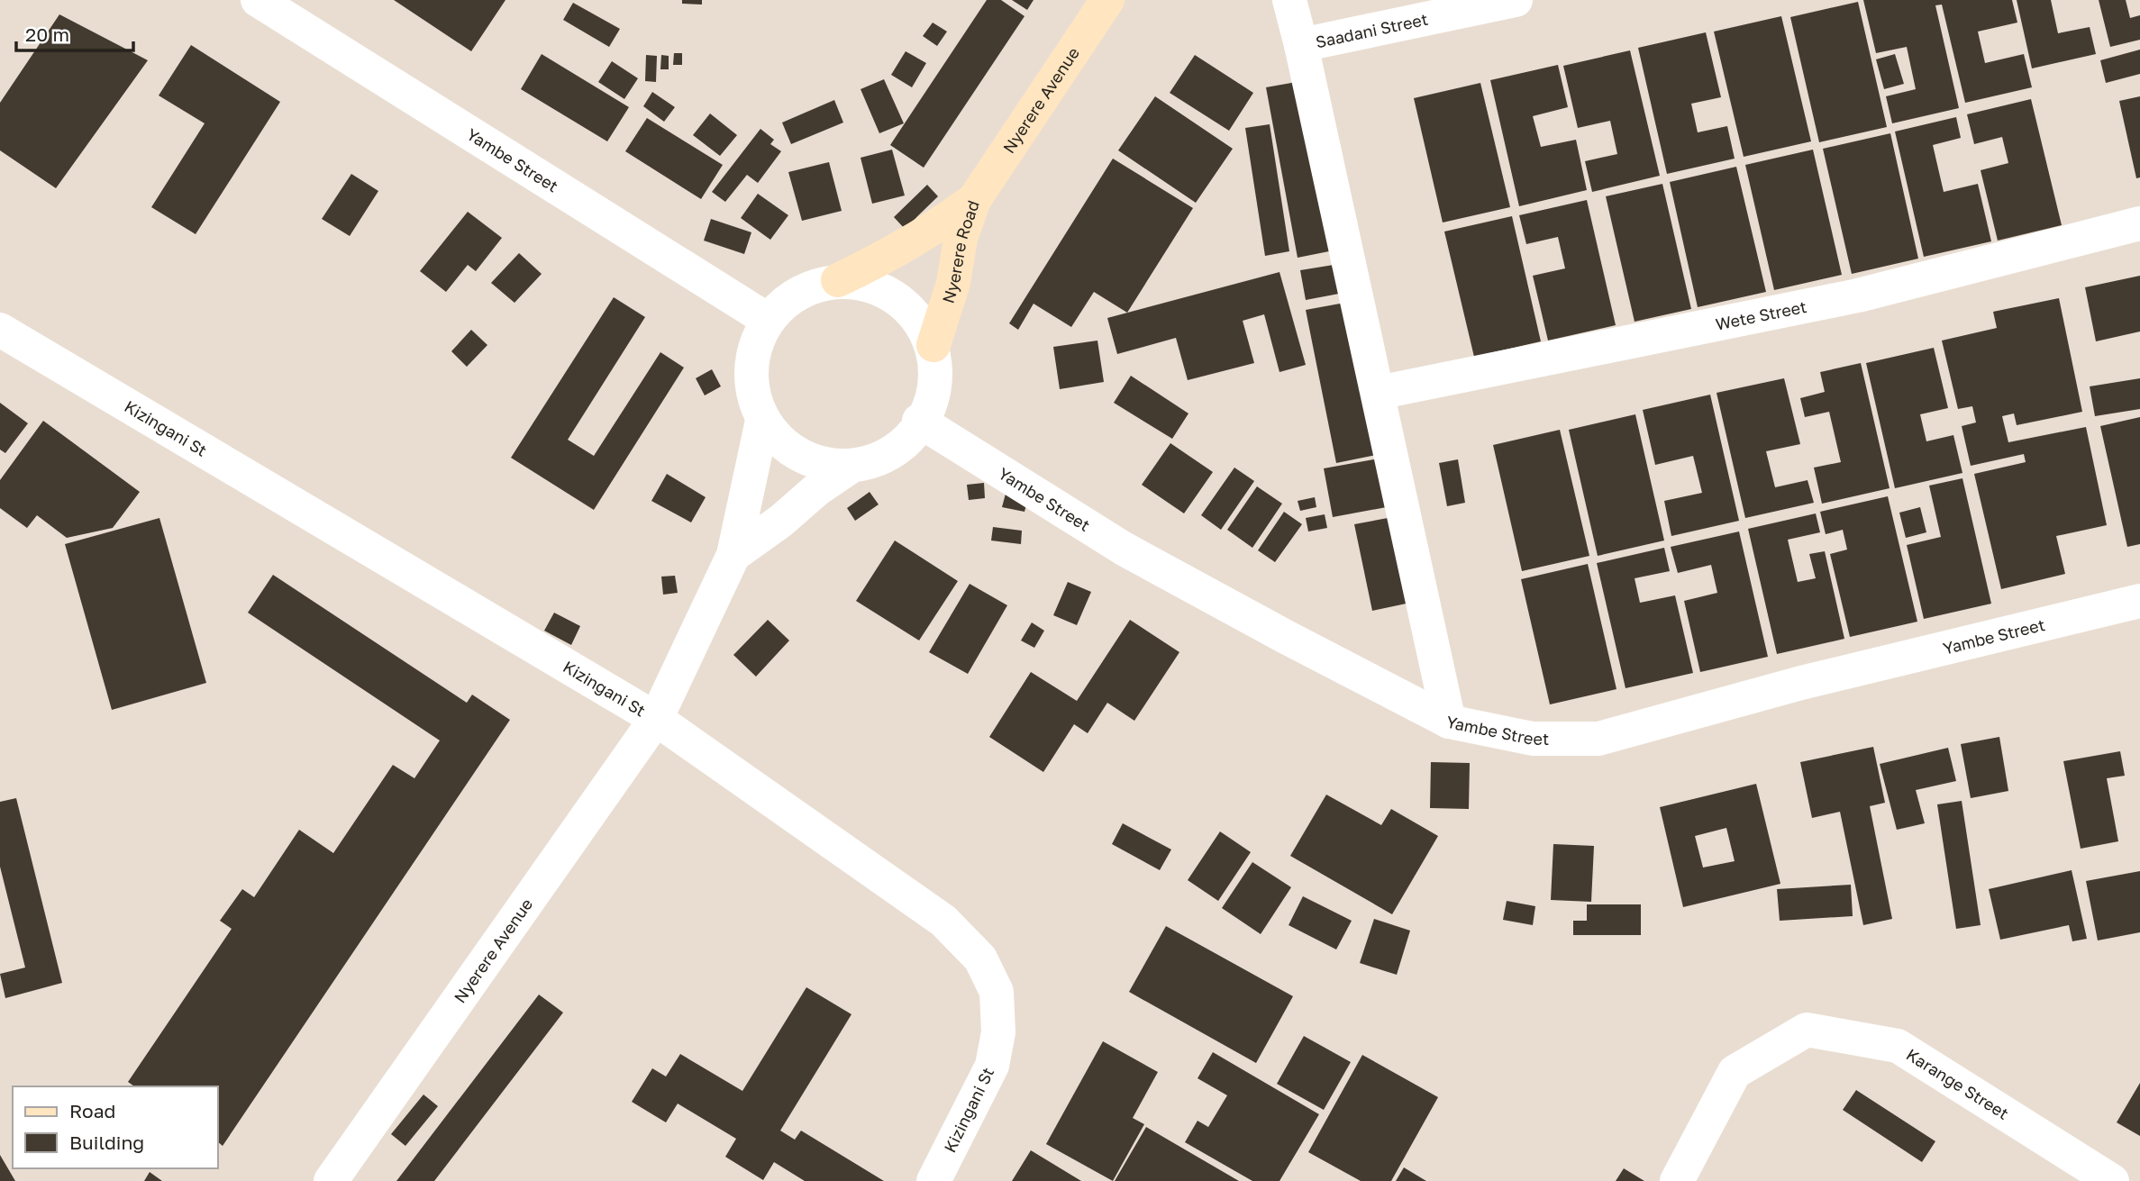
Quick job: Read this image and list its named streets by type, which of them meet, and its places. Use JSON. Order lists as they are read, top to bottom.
{
  "streets": {
    "main road": ["Nyerere Avenue", "Nyerere Road"],
    "street": [
      "Saadani Street",
      "Yambe Street",
      "Wete Street",
      "Kizingani St",
      "Karange Street"
    ]
  },
  "crossings": [
    ["Nyerere Avenue", "Nyerere Road"],
    ["Nyerere Avenue", "Kizingani St"],
    ["Yambe Street", "Nyerere Road"]
  ],
  "legend": ["Road", "Building"],
  "scale_bar": "20 m"
}
